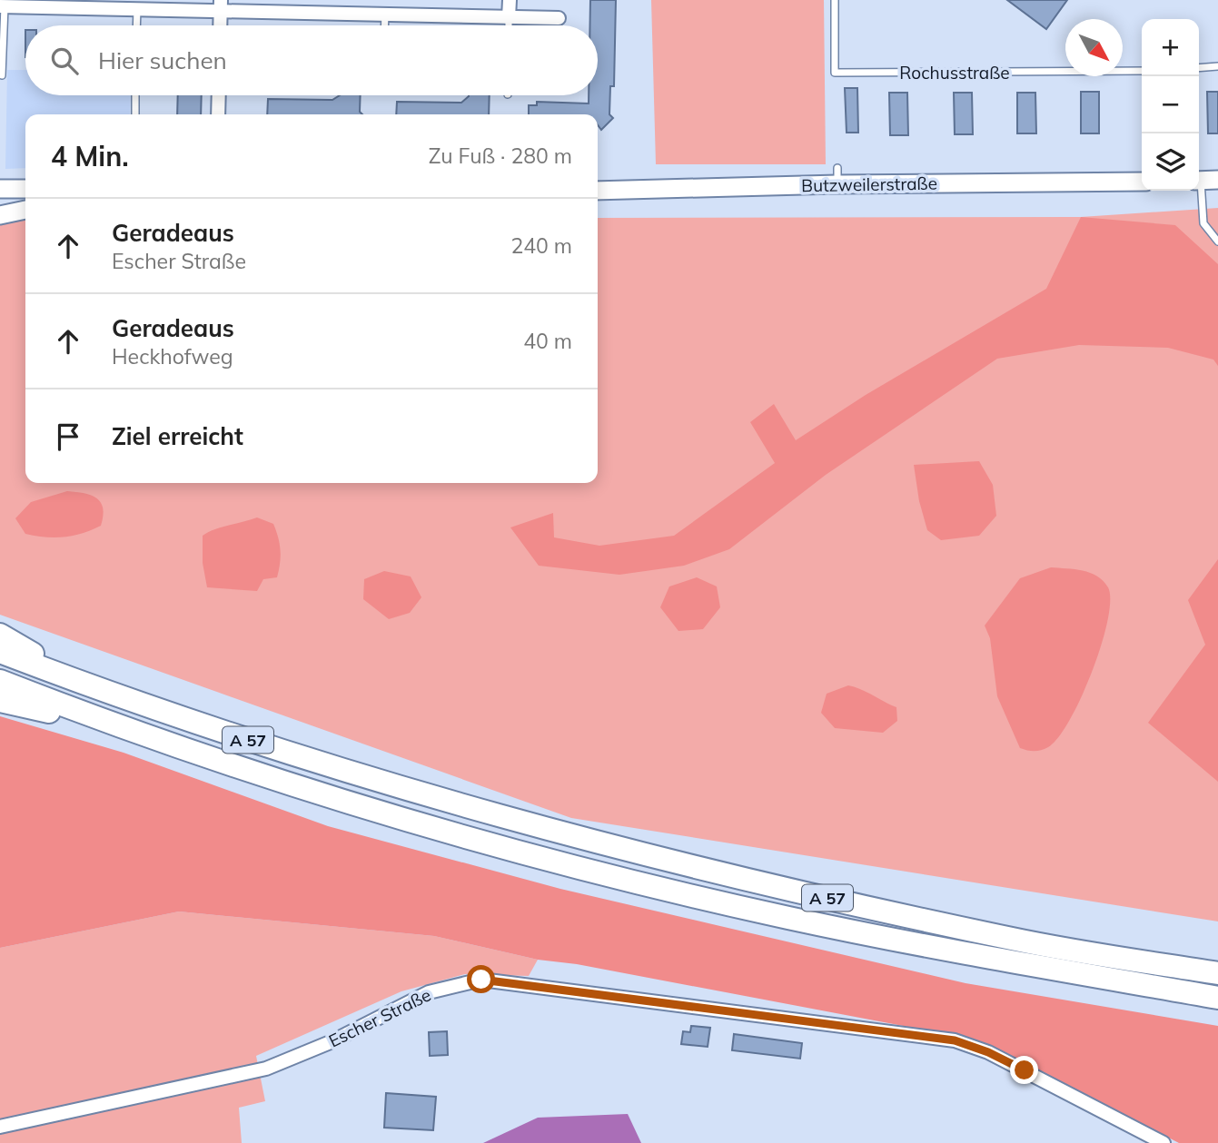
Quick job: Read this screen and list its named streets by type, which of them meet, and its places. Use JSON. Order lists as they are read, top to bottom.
{
  "streets": {
    "highway": ["A 57"],
    "main road": ["Butzweilerstraße"],
    "street": ["Escher Straße"],
    "lane": ["Rochusstraße"]
  },
  "north": "bottom right",
  "page": {
    "map_buttons": ["+", "−"],
    "search": "Hier suchen",
    "heading": ["4 Min.", "Zu Fuß · 280 m"],
    "list": [
      ["Geradeaus", "Escher Straße", "240 m"],
      ["Geradeaus", "Heckhofweg", "40 m"],
      "Ziel erreicht"
    ]
  }
}
